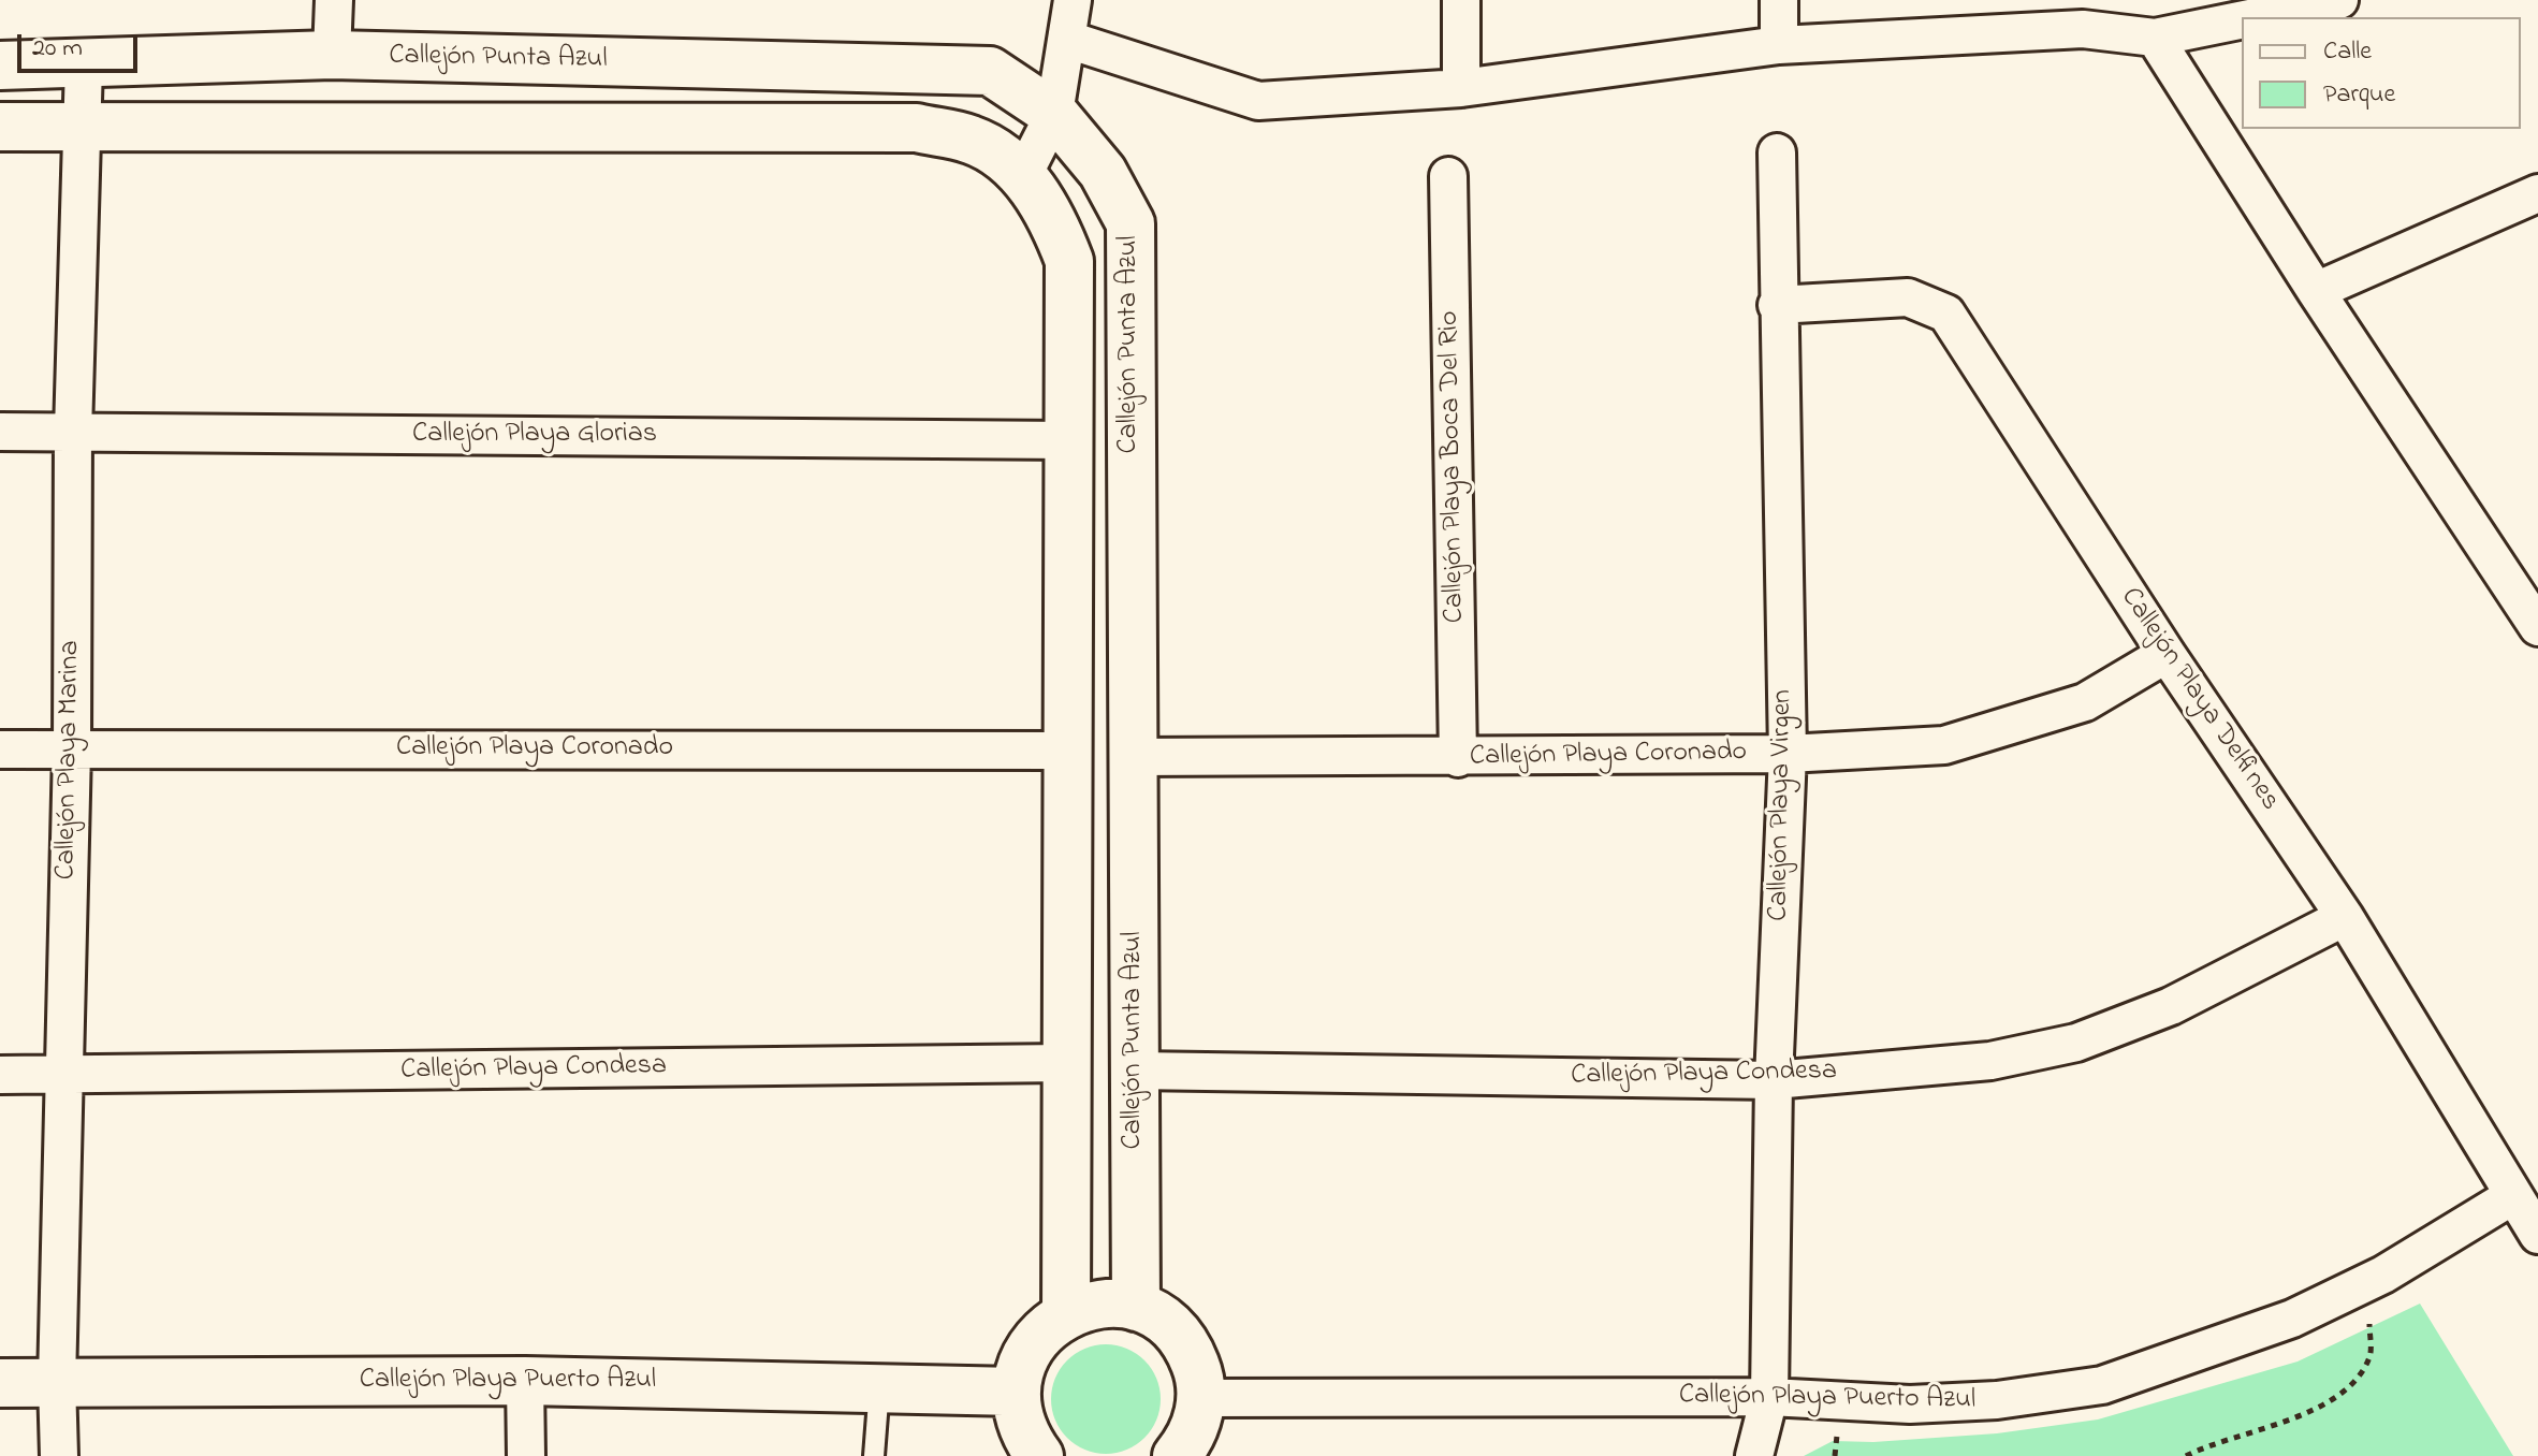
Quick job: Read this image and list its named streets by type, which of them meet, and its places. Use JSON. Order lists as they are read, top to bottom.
{
  "streets": {
    "street": [
      "Callejón Punta Azul",
      "Callejón Playa Glorias",
      "Callejón Playa Boca Del Rio",
      "Callejón Playa Delfines",
      "Callejón Playa Coronado",
      "Callejón Playa Marina",
      "Callejón Playa Virgen",
      "Callejón Playa Condesa",
      "Callejón Playa Puerto Azul"
    ]
  },
  "crossings": [
    ["Callejón Punta Azul", "Callejón Playa Coronado"],
    ["Callejón Punta Azul", "Callejón Playa Marina"],
    ["Callejón Punta Azul", "Callejón Playa Condesa"],
    ["Callejón Playa Glorias", "Callejón Playa Marina"],
    ["Callejón Playa Boca Del Rio", "Callejón Playa Coronado"],
    ["Callejón Playa Delfines", "Callejón Playa Coronado"],
    ["Callejón Playa Delfines", "Callejón Playa Virgen"],
    ["Callejón Playa Delfines", "Callejón Playa Condesa"],
    ["Callejón Playa Delfines", "Callejón Playa Puerto Azul"],
    ["Callejón Playa Coronado", "Callejón Playa Marina"],
    ["Callejón Playa Coronado", "Callejón Playa Virgen"],
    ["Callejón Playa Marina", "Callejón Playa Condesa"],
    ["Callejón Playa Marina", "Callejón Playa Puerto Azul"],
    ["Callejón Playa Virgen", "Callejón Playa Condesa"],
    ["Callejón Playa Virgen", "Callejón Playa Puerto Azul"]
  ],
  "legend": ["Calle", "Parque"],
  "scale_bar": "20 m"
}
